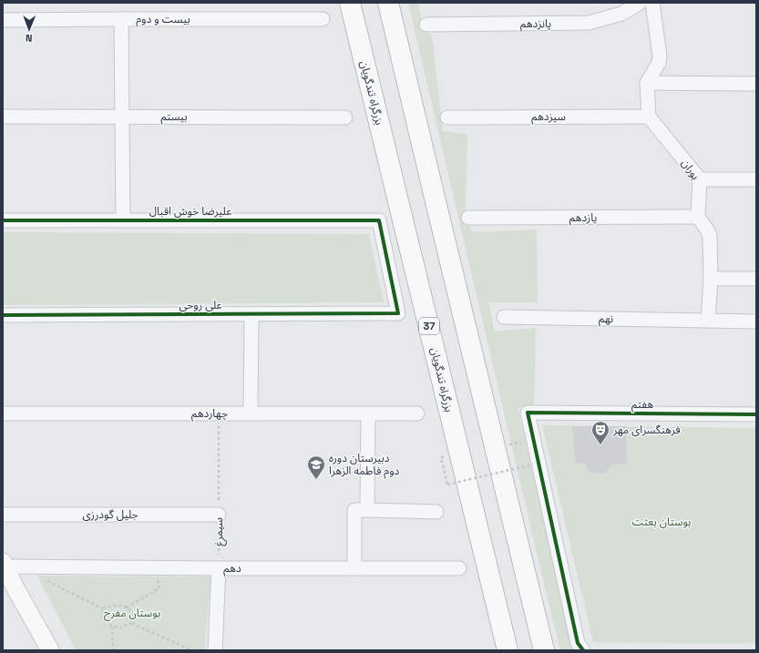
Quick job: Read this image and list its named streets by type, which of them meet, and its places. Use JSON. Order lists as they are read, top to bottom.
{
  "streets": {
    "highway": ["بزرگراه تندگویان", "37"],
    "street": [
      "بیست و دوم",
      "پانزدهم",
      "بیستم",
      "سیزدهم",
      "بوران",
      "علیرضا خوش اقبال",
      "یازدهم",
      "علی روحی",
      "نهم",
      "هفتم",
      "چهاردهم",
      "جلیل گودرزی",
      "دهم"
    ],
    "path": ["سیمرغ"]
  },
  "crossings": [
    ["سیزدهم", "بوران"],
    ["بوران", "یازدهم"],
    ["علیرضا خوش اقبال", "علی روحی"],
    ["چهاردهم", "سیمرغ"],
    ["جلیل گودرزی", "سیمرغ"],
    ["سیمرغ", "دهم"]
  ],
  "parks": ["بوستان بعثت", "بوستان مفرح"],
  "places": {
    "theatre": ["فرهنگسرای مهر"],
    "school or university": ["دبیرستان دوره دوم فاطمه الزهرا"]
  },
  "north": "bottom"
}
